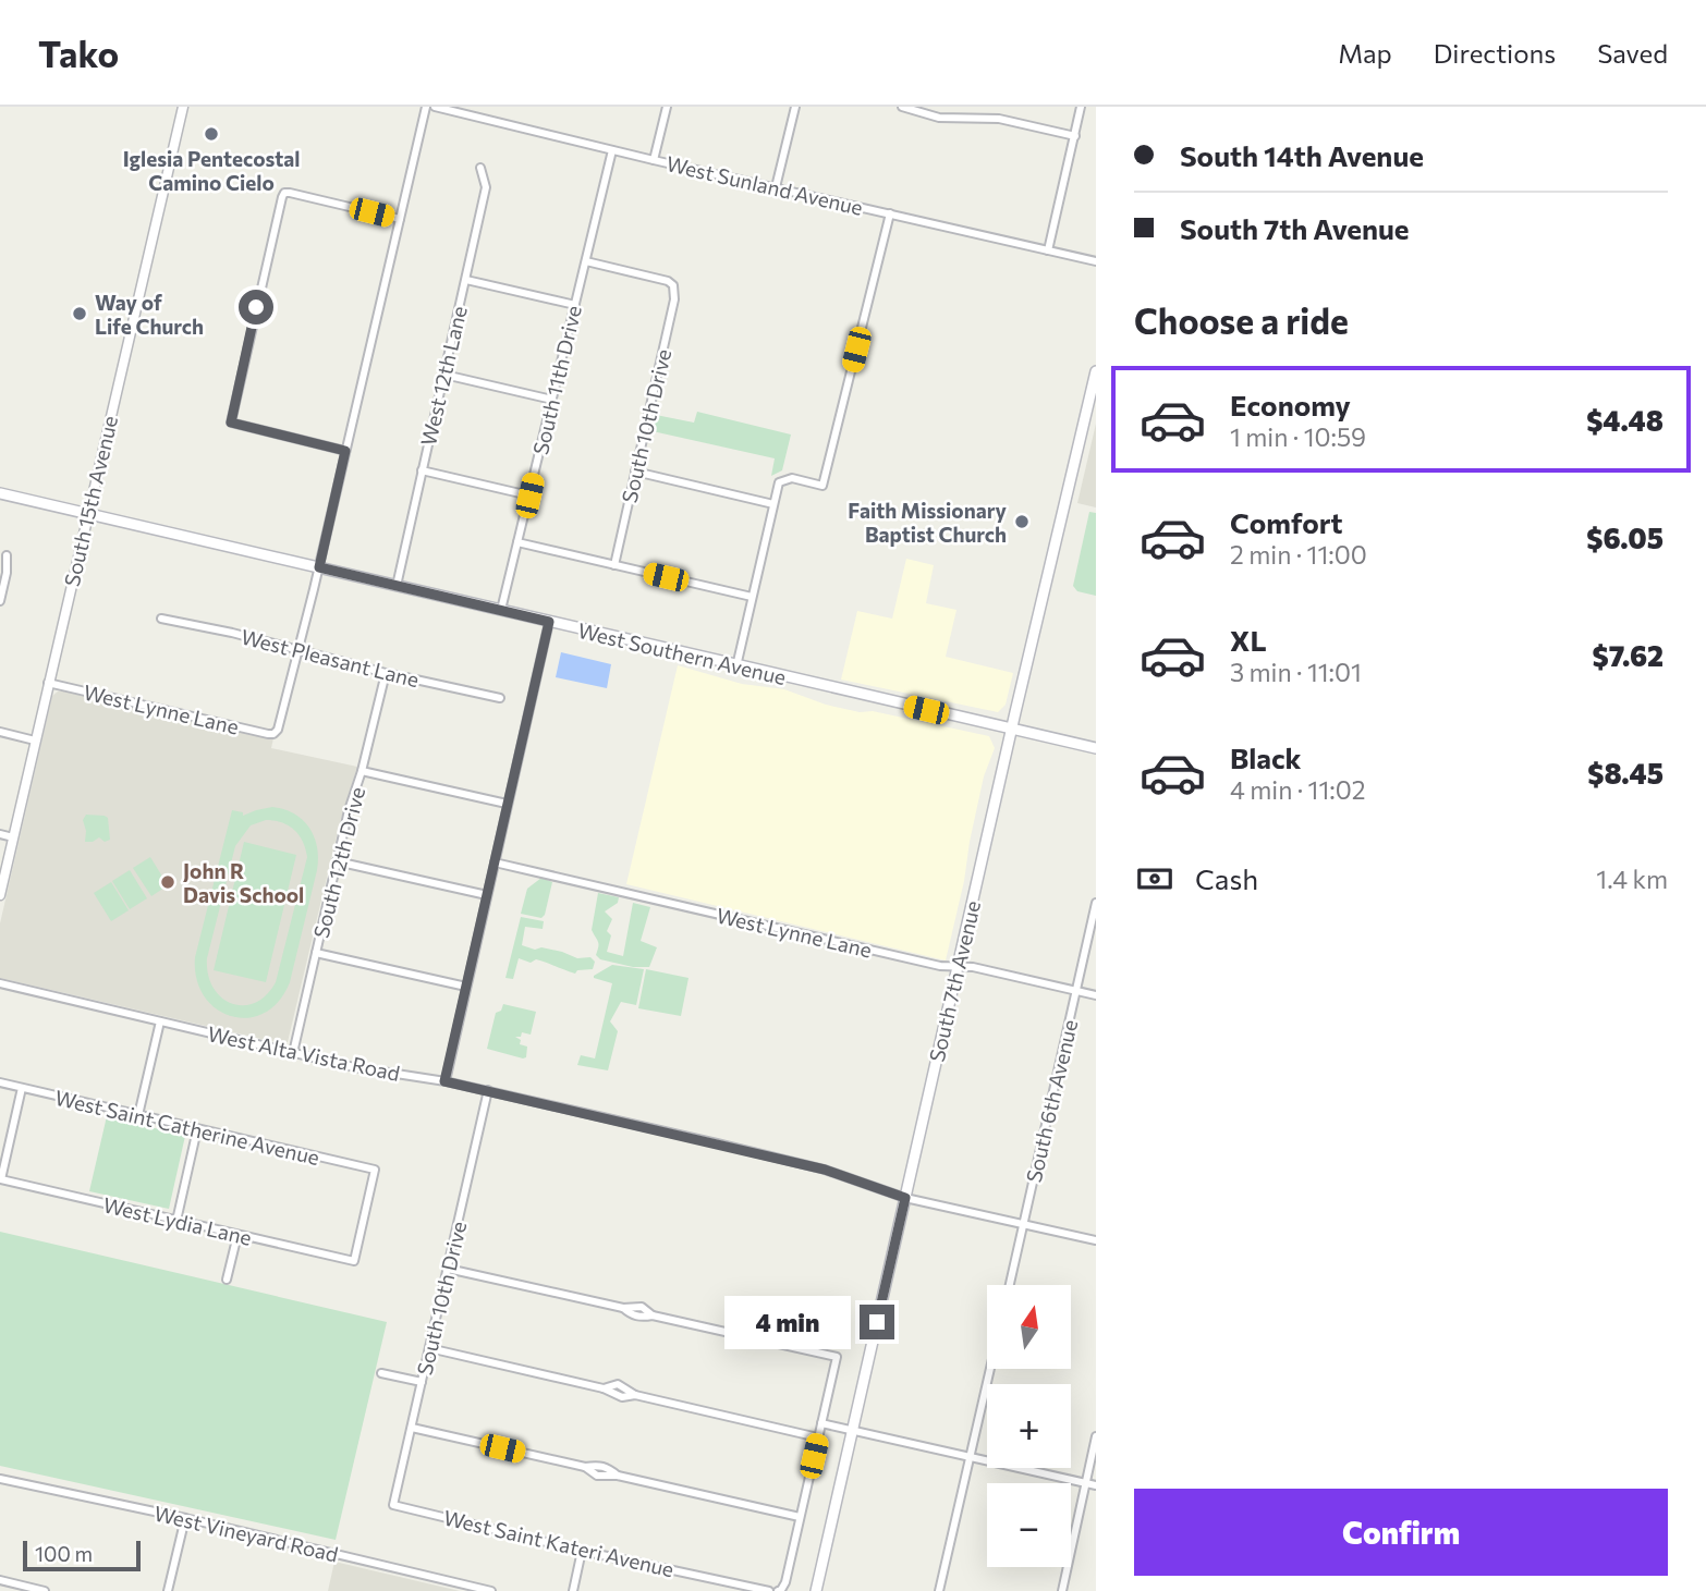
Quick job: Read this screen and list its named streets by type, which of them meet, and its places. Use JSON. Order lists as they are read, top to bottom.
{
  "streets": {
    "main road": ["West Southern Avenue", "South 7th Avenue"],
    "street": [
      "West Sunland Avenue",
      "West 12th Lane",
      "South 11th Drive",
      "South 10th Drive",
      "South 15th Avenue",
      "West Pleasant Lane",
      "West Lynne Lane",
      "South 12th Drive",
      "West Alta Vista Road",
      "South 6th Avenue",
      "West Saint Catherine Avenue",
      "West Lydia Lane",
      "West Vineyard Road",
      "West Saint Kateri Avenue"
    ]
  },
  "crossings": [
    ["West Sunland Avenue", "South 11th Drive"],
    ["West 12th Lane", "West Southern Avenue"],
    ["South 11th Drive", "South 10th Drive"],
    ["South 11th Drive", "West Southern Avenue"],
    ["South 10th Drive", "West Alta Vista Road"],
    ["South 10th Drive", "West Saint Kateri Avenue"],
    ["South 15th Avenue", "West Southern Avenue"],
    ["South 15th Avenue", "West Lynne Lane"],
    ["West Southern Avenue", "South 7th Avenue"],
    ["West Pleasant Lane", "West Lynne Lane"],
    ["West Pleasant Lane", "South 12th Drive"],
    ["West Lynne Lane", "South 7th Avenue"],
    ["West Lynne Lane", "South 6th Avenue"],
    ["South 12th Drive", "West Alta Vista Road"],
    ["South 7th Avenue", "West Alta Vista Road"],
    ["West Alta Vista Road", "South 6th Avenue"],
    ["West Saint Catherine Avenue", "West Lydia Lane"]
  ],
  "places": [
    "Iglesia Pentecostal Camino Cielo",
    "Way of Life Church",
    "Faith Missionary Baptist Church",
    "John R Davis School"
  ],
  "scale_bar": "100 m",
  "north": "top",
  "page": {
    "header": "Tako",
    "nav": ["Map", "Directions", "Saved"],
    "banner": ["South 14th Avenue", "South 7th Avenue"],
    "heading": "Choose a ride",
    "list": [
      {
        "name": "Economy",
        "note": "1 min · 10:59",
        "value": "$4.48"
      },
      {
        "name": "Comfort",
        "note": "2 min · 11:00",
        "value": "$6.05"
      },
      {
        "name": "XL",
        "note": "3 min · 11:01",
        "value": "$7.62"
      },
      {
        "name": "Black",
        "note": "4 min · 11:02",
        "value": "$8.45"
      }
    ],
    "pay": ["Cash", "1.4 km"],
    "map_buttons": ["+", "−"],
    "bubble": "4 min",
    "buttons": "Confirm",
    "scale": "100 m"
  }
}
